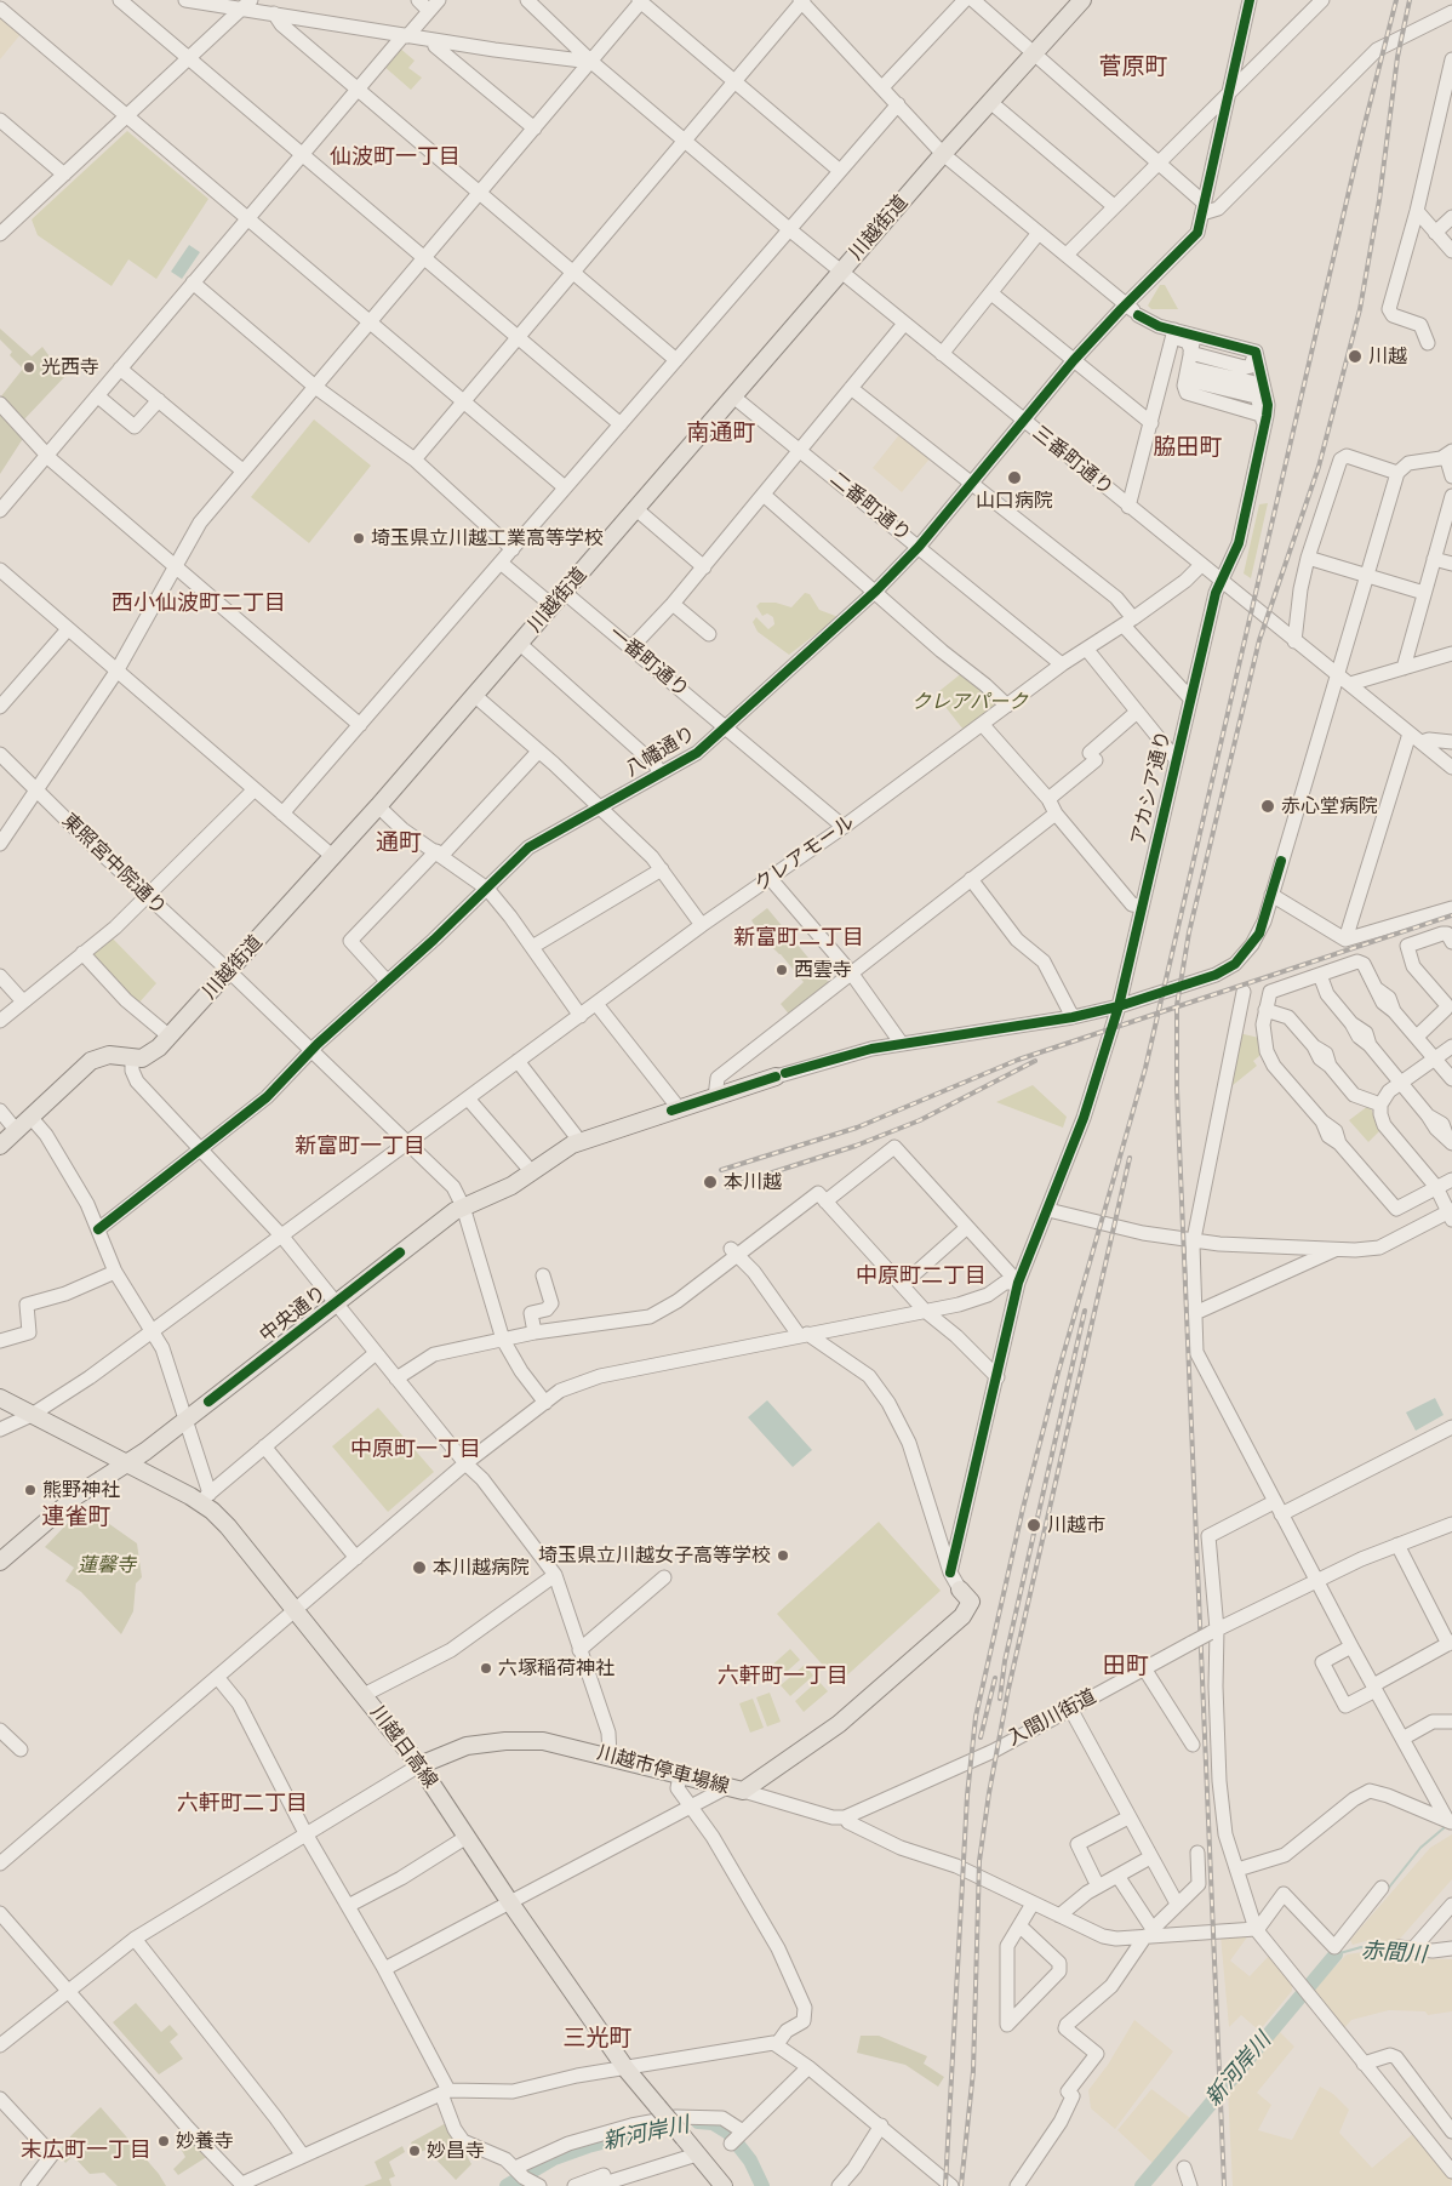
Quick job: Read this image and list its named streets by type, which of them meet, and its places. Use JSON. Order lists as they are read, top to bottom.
{
  "streets": {
    "main road": [
      "川越街道",
      "中央通り",
      "川越日高線",
      "川越市停車場線"
    ],
    "street": [
      "三番町通り",
      "二番町通り",
      "一番町通り",
      "八幡通り",
      "アカシア通り",
      "クレアモール",
      "東照宮中院通り",
      "入間川街道"
    ]
  },
  "crossings": [
    ["川越街道", "三番町通り"],
    ["川越街道", "二番町通り"],
    ["川越街道", "一番町通り"],
    ["川越街道", "東照宮中院通り"],
    ["三番町通り", "八幡通り"],
    ["三番町通り", "アカシア通り"],
    ["三番町通り", "クレアモール"],
    ["二番町通り", "八幡通り"],
    ["二番町通り", "クレアモール"],
    ["一番町通り", "八幡通り"],
    ["一番町通り", "クレアモール"],
    ["八幡通り", "東照宮中院通り"],
    ["クレアモール", "東照宮中院通り"],
    ["クレアモール", "川越日高線"],
    ["東照宮中院通り", "中央通り"],
    ["中央通り", "川越日高線"],
    ["川越日高線", "川越市停車場線"]
  ],
  "districts": [
    "菅原町",
    "仙波町一丁目",
    "南通町",
    "脇田町",
    "西小仙波町二丁目",
    "通町",
    "新富町二丁目",
    "新富町一丁目",
    "中原町二丁目",
    "中原町一丁目",
    "連雀町",
    "田町",
    "六軒町一丁目",
    "六軒町二丁目",
    "三光町",
    "末広町一丁目"
  ],
  "water": ["赤間川", "新河岸川"],
  "parks": ["クレアパーク", "蓮馨寺"],
  "places": [
    "川越",
    "光西寺",
    "山口病院",
    "埼玉県立川越工業高等学校",
    "赤心堂病院",
    "西雲寺",
    "本川越",
    "熊野神社",
    "川越市",
    "埼玉県立川越女子高等学校",
    "本川越病院",
    "六塚稲荷神社",
    "妙養寺",
    "妙昌寺"
  ]
}
